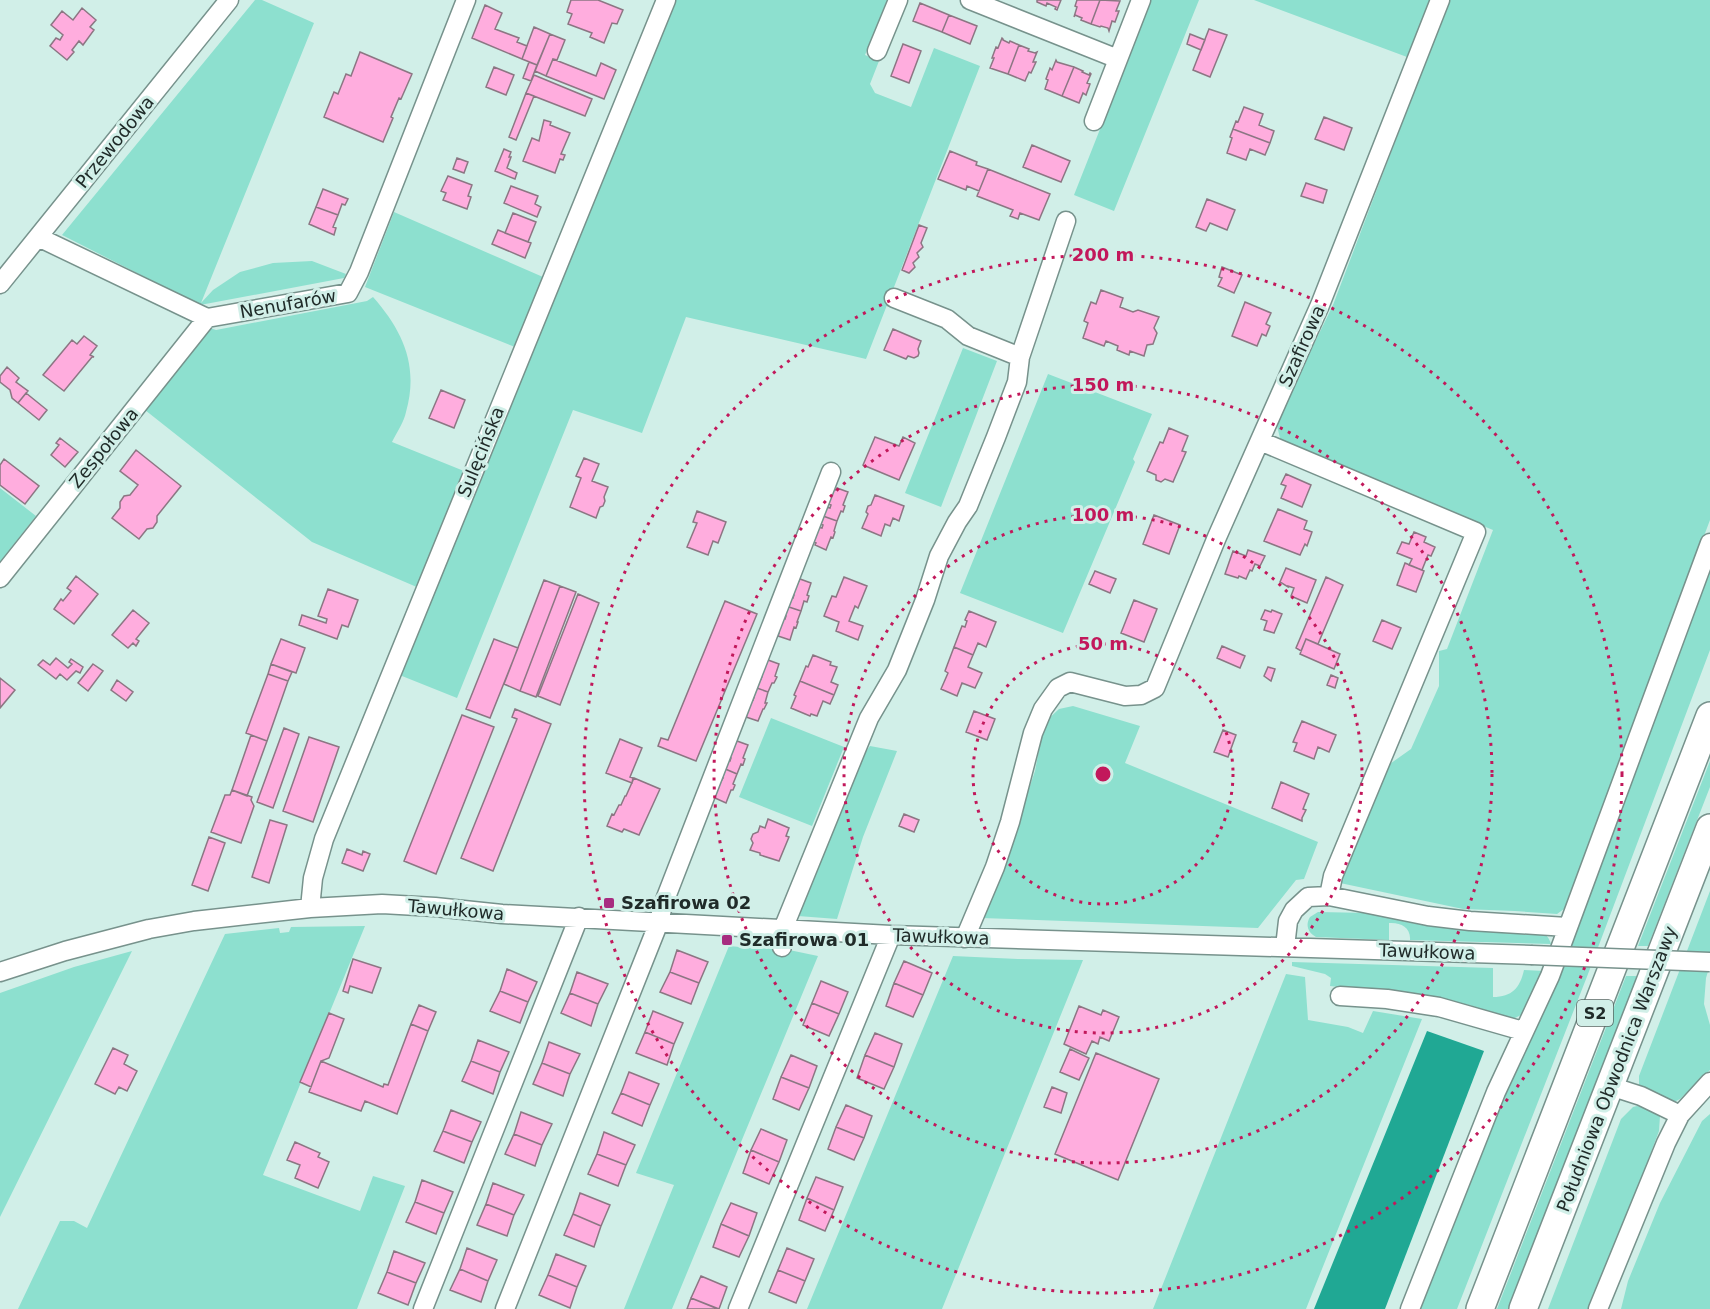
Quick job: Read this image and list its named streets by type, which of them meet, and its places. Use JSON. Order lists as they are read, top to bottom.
{
  "streets": {
    "highway": ["S2", "Południowa Obwodnica Warszawy"],
    "street": [
      "Przewodowa",
      "Nenufarów",
      "Szafirowa",
      "Zespołowa",
      "Sulęcińska",
      "Tawułkowa"
    ]
  },
  "crossings": [
    ["Nenufarów", "Zespołowa"],
    ["Szafirowa", "Tawułkowa"],
    ["Sulęcińska", "Tawułkowa"]
  ],
  "places": {
    "transit": ["Szafirowa 02", "Szafirowa 01"]
  },
  "rings": [
    "200 m",
    "150 m",
    "100 m",
    "50 m"
  ]
}
